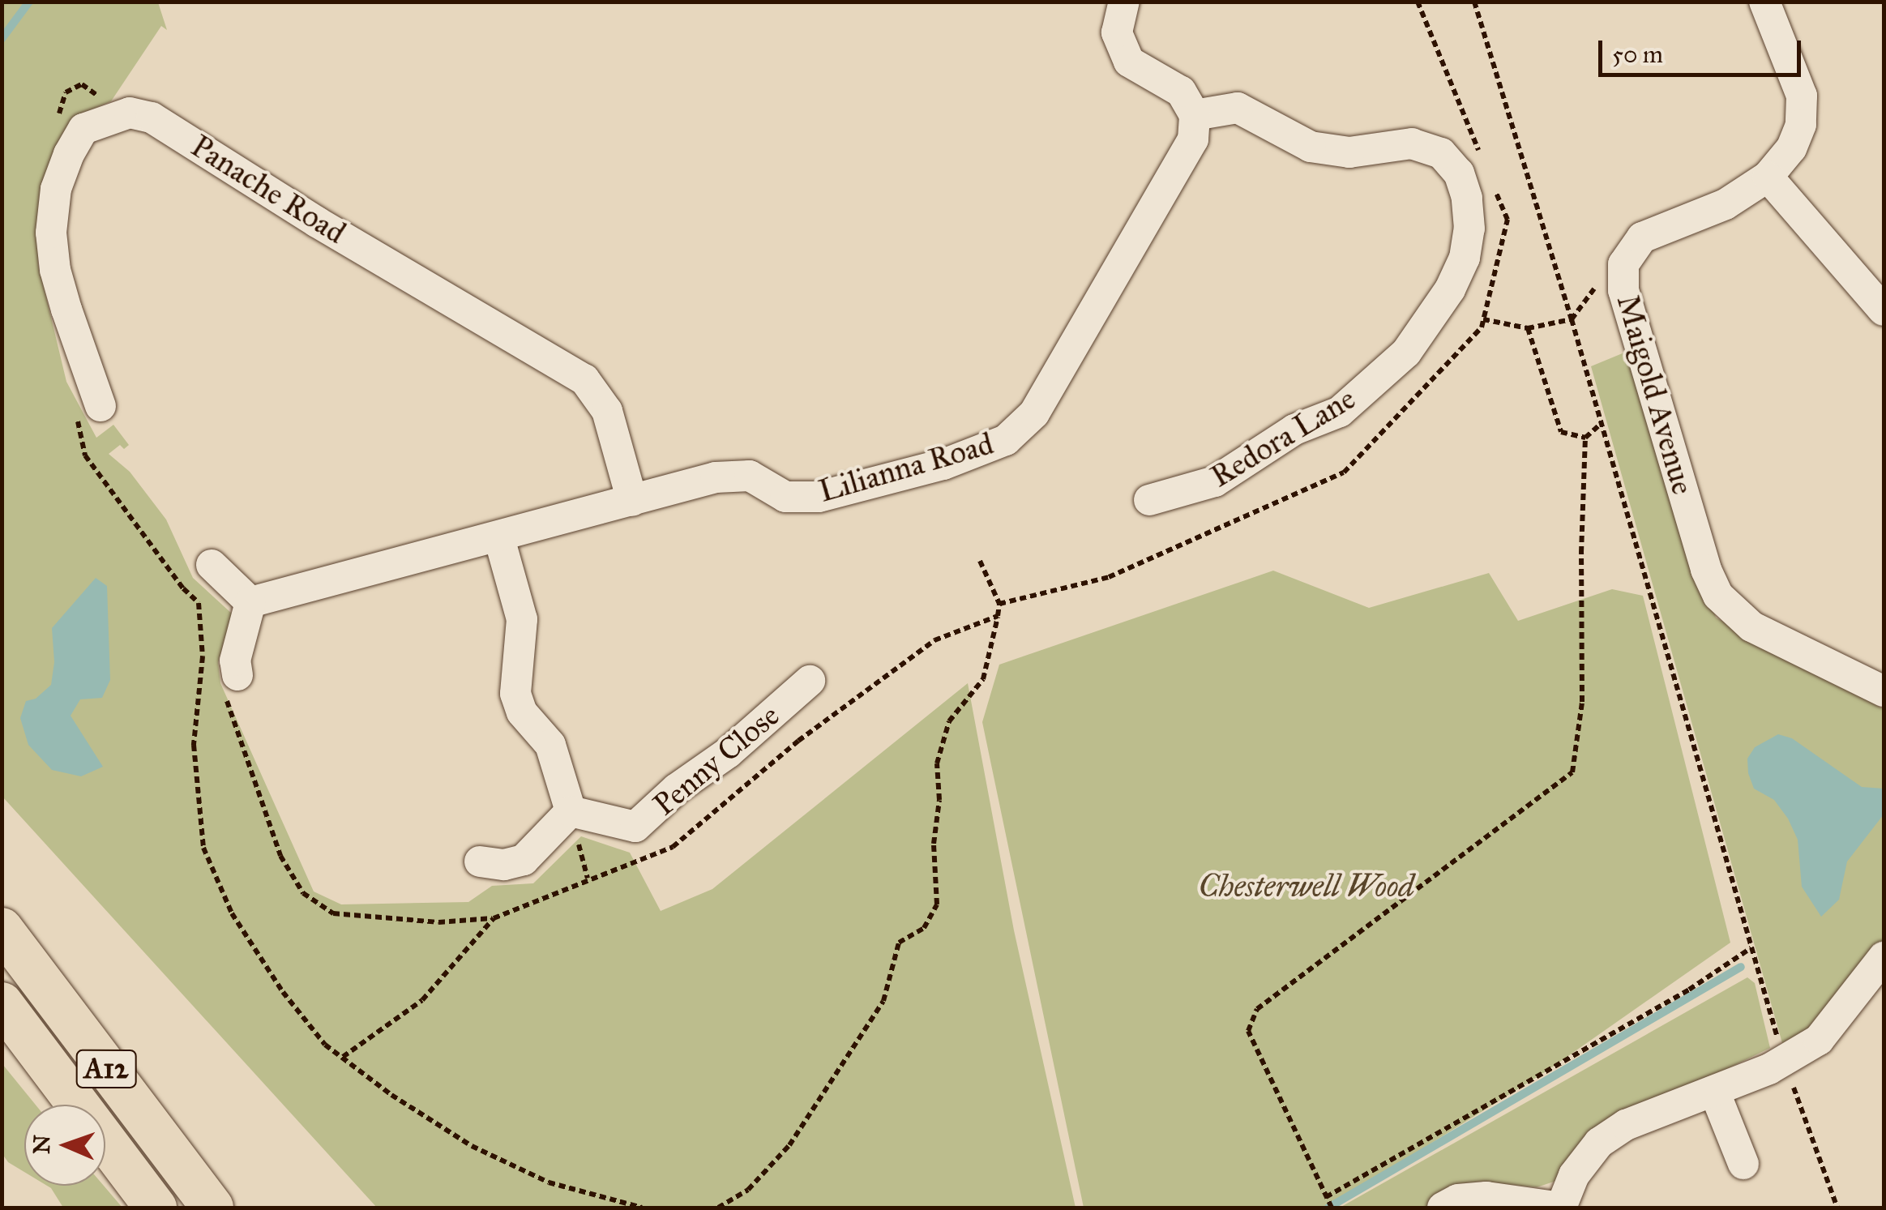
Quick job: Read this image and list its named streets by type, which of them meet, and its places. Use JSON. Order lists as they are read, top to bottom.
{
  "streets": {
    "highway": ["A12"],
    "street": [
      "Panache Road",
      "Maigold Avenue",
      "Redora Lane",
      "Lilianna Road",
      "Penny Close"
    ]
  },
  "crossings": [
    ["Panache Road", "Lilianna Road"],
    ["Redora Lane", "Lilianna Road"]
  ],
  "parks": ["Chesterwell Wood"],
  "scale_bar": "50 m",
  "north": "left"
}
